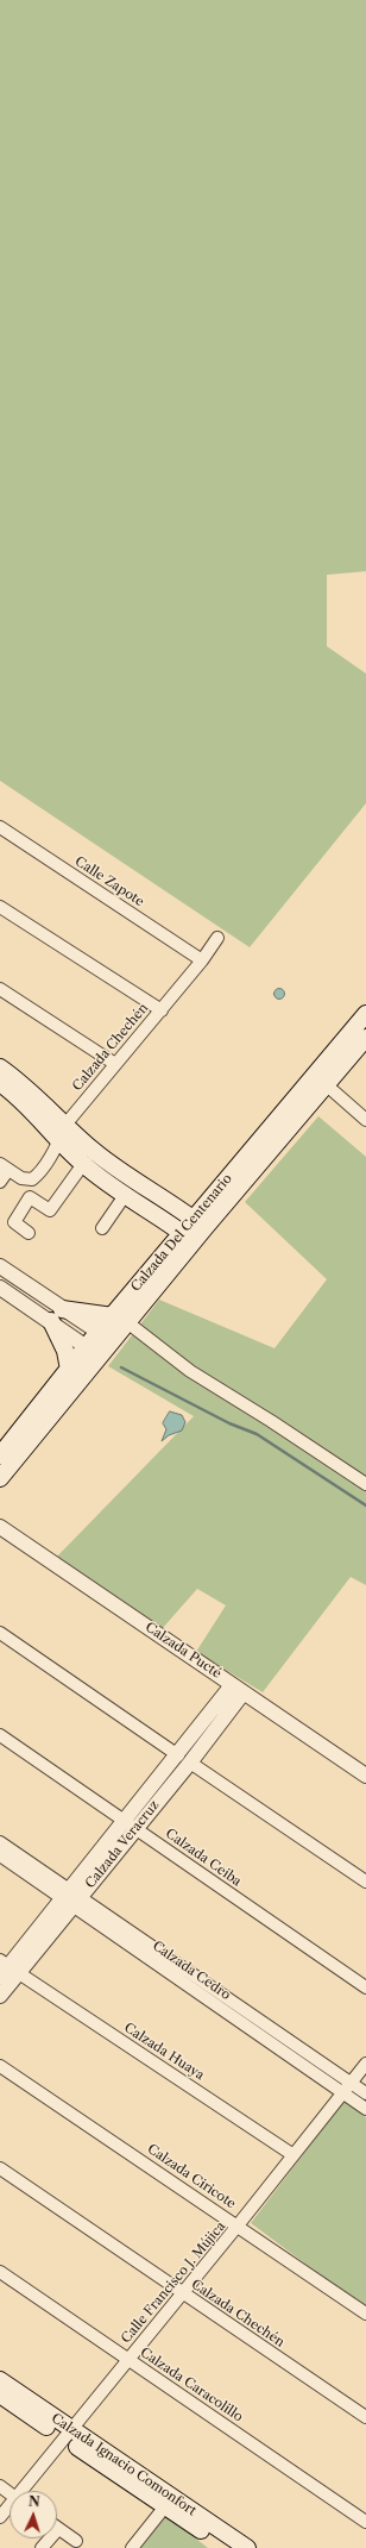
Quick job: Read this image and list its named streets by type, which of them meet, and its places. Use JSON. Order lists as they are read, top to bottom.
{
  "streets": {
    "main road": ["Calzada Del Centenario", "Calzada Ignacio Comonfort"],
    "street": [
      "Calle Zapote",
      "Calzada Chechén",
      "Calzada Pucté",
      "Calzada Veracruz",
      "Calzada Ceiba",
      "Calzada Cedro",
      "Calzada Huaya",
      "Calzada Ciricote",
      "Calle Francisco J. Mújica",
      "Calzada Caracolillo"
    ]
  },
  "crossings": [
    ["Calle Zapote", "Calzada Chechén"],
    ["Calzada Chechén", "Calle Francisco J. Mújica"],
    ["Calzada Pucté", "Calzada Veracruz"],
    ["Calzada Veracruz", "Calzada Ceiba"],
    ["Calzada Veracruz", "Calzada Cedro"],
    ["Calzada Veracruz", "Calzada Huaya"],
    ["Calzada Cedro", "Calle Francisco J. Mújica"],
    ["Calzada Huaya", "Calle Francisco J. Mújica"],
    ["Calzada Ciricote", "Calle Francisco J. Mújica"],
    ["Calle Francisco J. Mújica", "Calzada Caracolillo"],
    ["Calle Francisco J. Mújica", "Calzada Ignacio Comonfort"]
  ],
  "north": "top"
}
